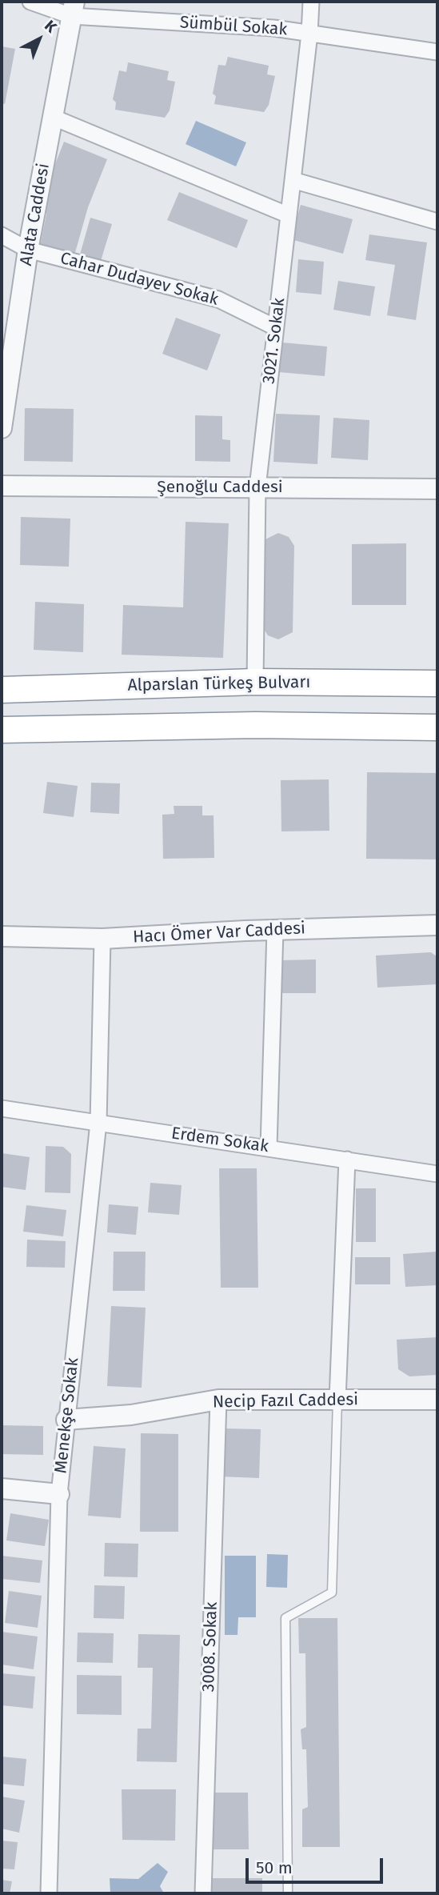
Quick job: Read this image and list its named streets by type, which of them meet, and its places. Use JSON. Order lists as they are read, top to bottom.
{
  "streets": {
    "highway": ["Alparslan Türkeş Bulvarı"],
    "street": [
      "Sümbül Sokak",
      "Alata Caddesi",
      "Cahar Dudayev Sokak",
      "3021. Sokak",
      "Şenoğlu Caddesi",
      "Hacı Ömer Var Caddesi",
      "Erdem Sokak",
      "Necip Fazıl Caddesi",
      "Menekşe Sokak",
      "3008. Sokak"
    ]
  },
  "crossings": [
    ["Sümbül Sokak", "Alata Caddesi"],
    ["Sümbül Sokak", "3021. Sokak"],
    ["Alata Caddesi", "Cahar Dudayev Sokak"],
    ["Cahar Dudayev Sokak", "3021. Sokak"],
    ["3021. Sokak", "Şenoğlu Caddesi"],
    ["3021. Sokak", "Alparslan Türkeş Bulvarı"],
    ["Hacı Ömer Var Caddesi", "Menekşe Sokak"],
    ["Erdem Sokak", "Menekşe Sokak"],
    ["Necip Fazıl Caddesi", "Menekşe Sokak"],
    ["Necip Fazıl Caddesi", "3008. Sokak"]
  ],
  "scale_bar": "50 m",
  "north": "top right"
}
